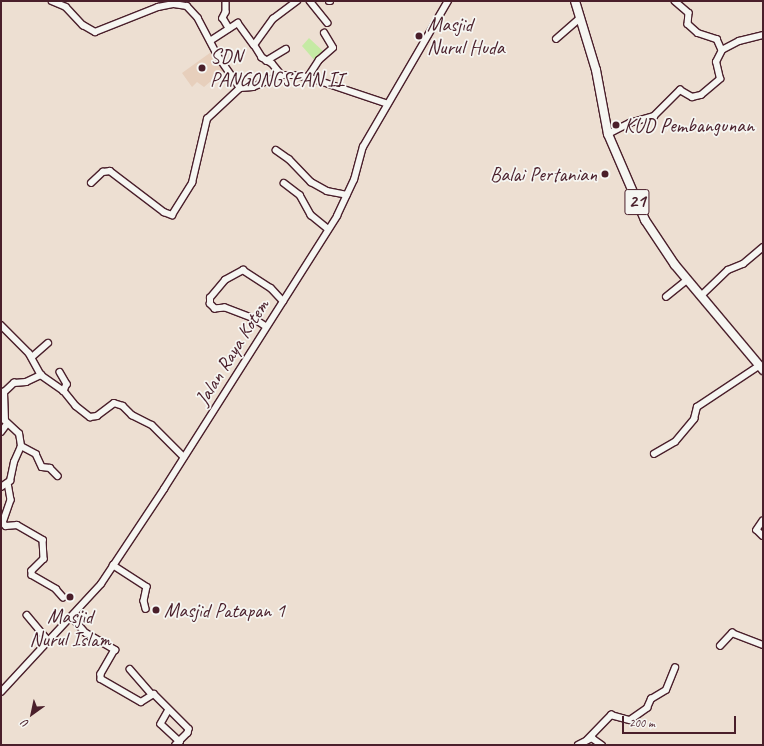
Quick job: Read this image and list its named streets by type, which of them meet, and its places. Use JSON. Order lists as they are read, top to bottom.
{
  "streets": {
    "highway": ["21"],
    "street": ["Jalan Raya Kotem"]
  },
  "places": [
    "Masjid Nurul Huda",
    "SDN PANGONGSEAN II",
    "KUD Pembangunan",
    "Balai Pertanian",
    "Masjid Nurul Islam",
    "Masjid Patapan 1"
  ],
  "scale_bar": "200 m",
  "north": "bottom left"
}
